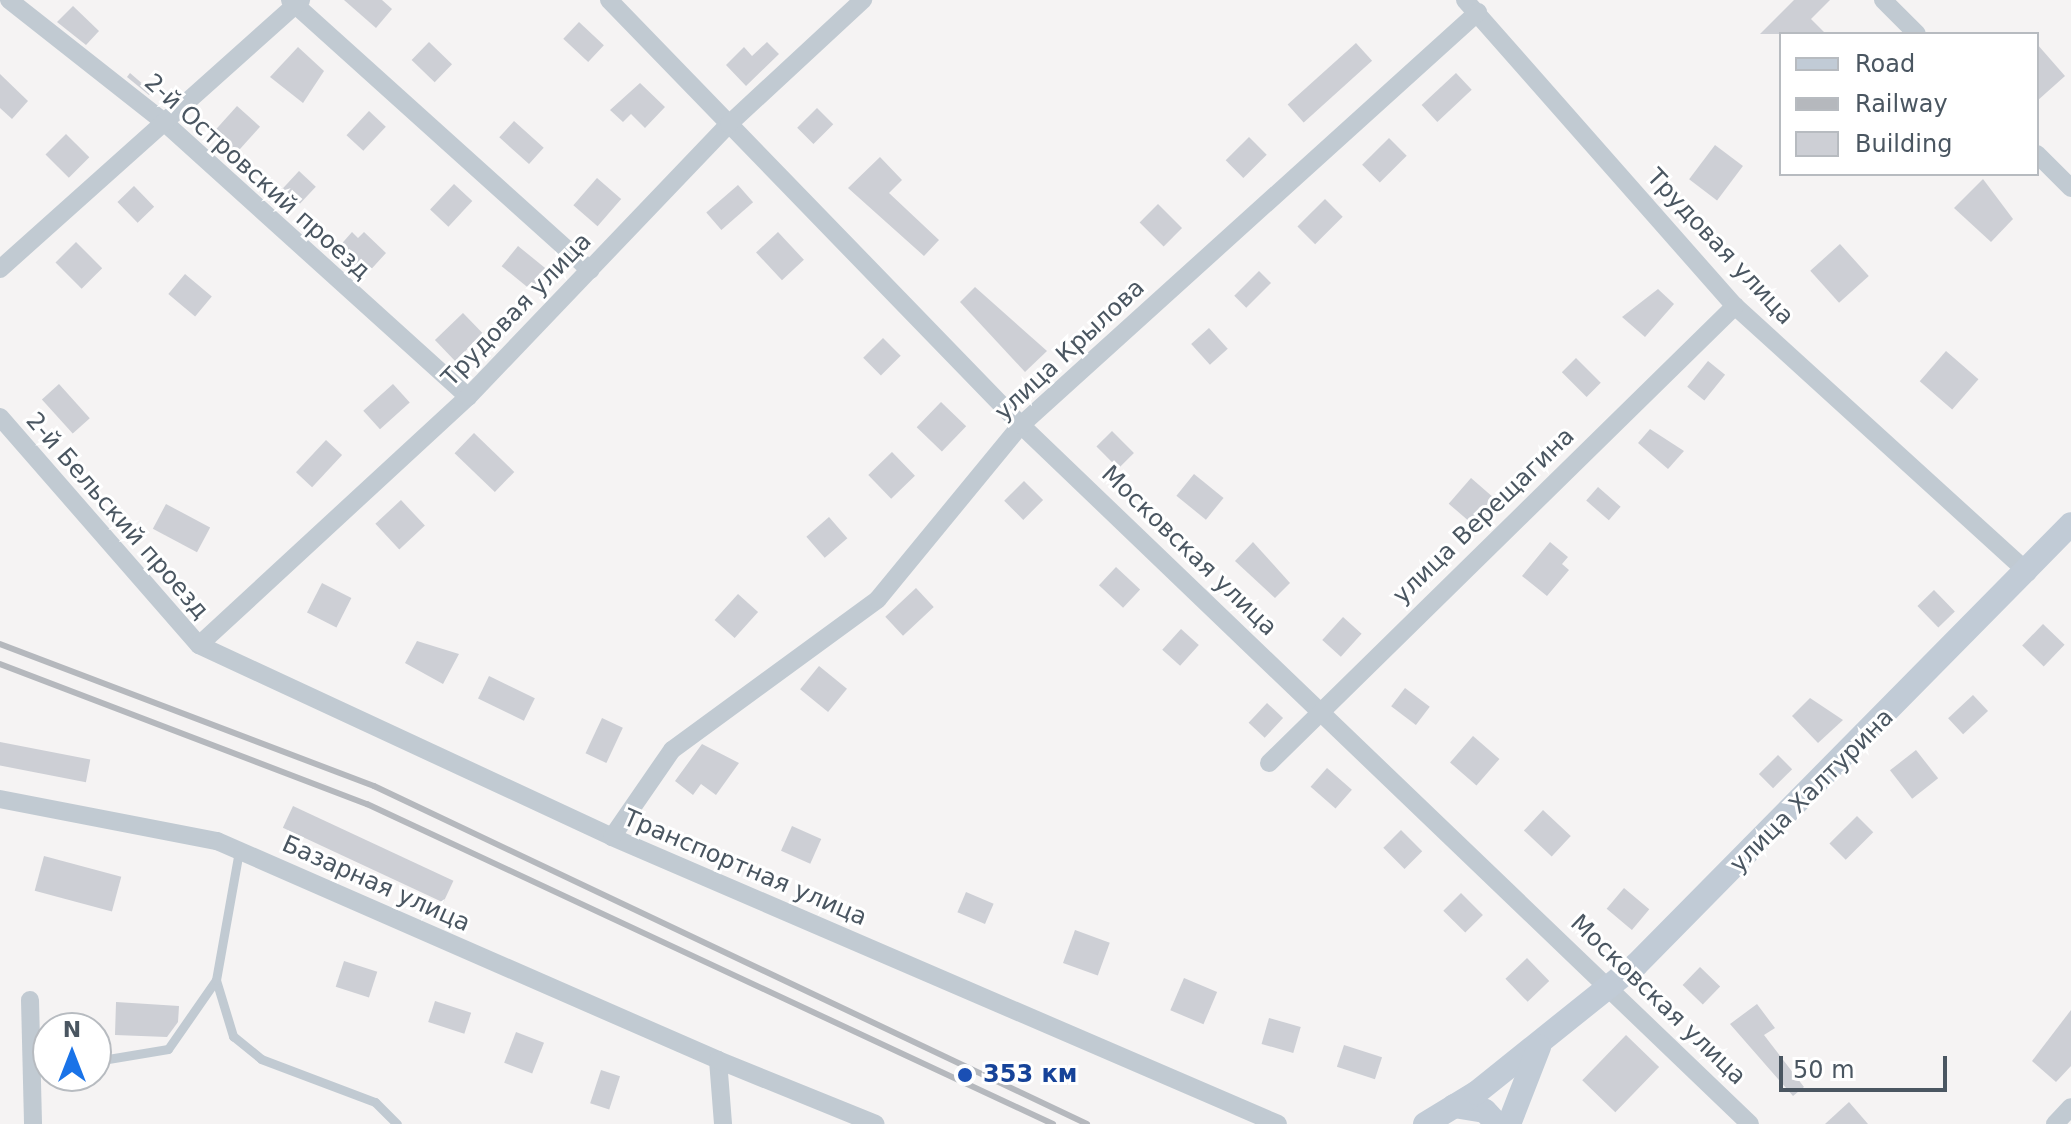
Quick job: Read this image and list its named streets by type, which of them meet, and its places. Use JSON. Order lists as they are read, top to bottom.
{
  "streets": {
    "main road": ["улица Халтурина"],
    "street": [
      "2-й Островский проезд",
      "Трудовая улица",
      "улица Крылова",
      "2-й Бельский проезд",
      "улица Верещагина",
      "Московская улица",
      "Транспортная улица",
      "Базарная улица"
    ]
  },
  "crossings": [
    ["2-й Островский проезд", "Трудовая улица"],
    ["Трудовая улица", "улица Крылова"],
    ["Трудовая улица", "2-й Бельский проезд"],
    ["Трудовая улица", "улица Верещагина"],
    ["Трудовая улица", "Московская улица"],
    ["Трудовая улица", "улица Халтурина"],
    ["Трудовая улица", "Транспортная улица"],
    ["улица Крылова", "Московская улица"],
    ["улица Крылова", "Транспортная улица"],
    ["2-й Бельский проезд", "Транспортная улица"],
    ["улица Верещагина", "Московская улица"],
    ["Московская улица", "улица Халтурина"]
  ],
  "places": ["353 км"],
  "legend": ["Road", "Railway", "Building"],
  "scale_bar": "50 m",
  "north": "top"
}
